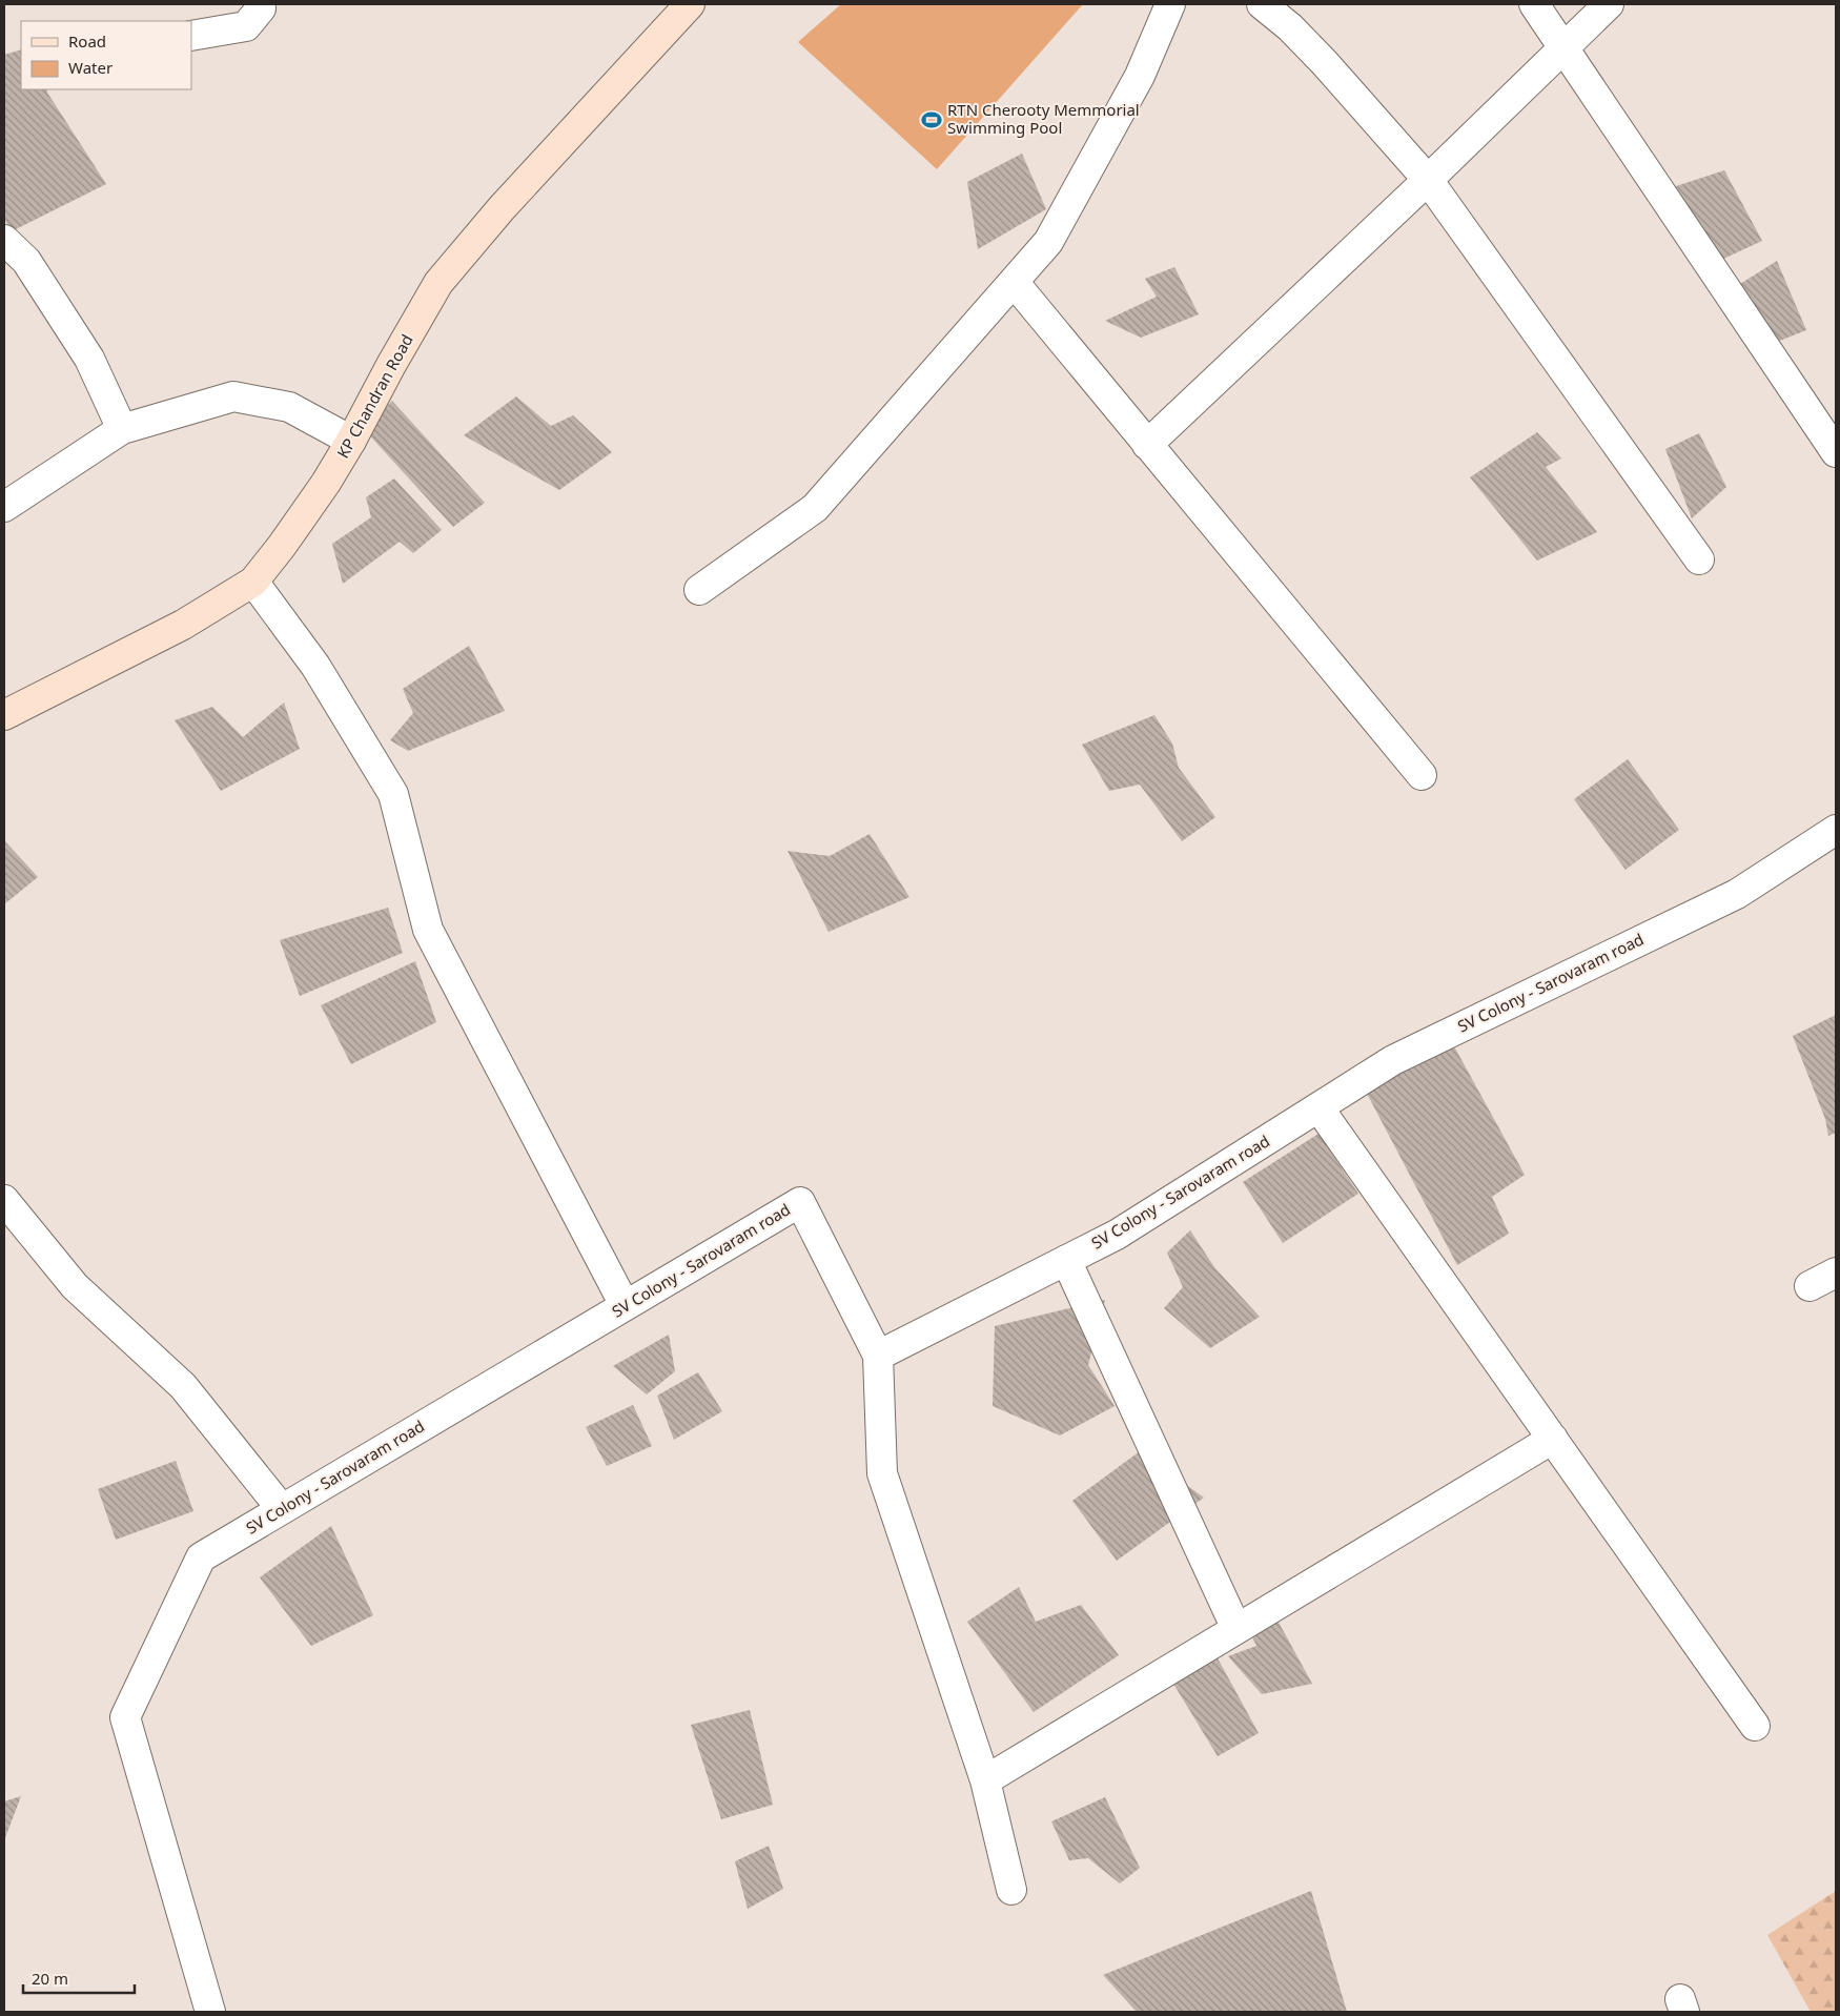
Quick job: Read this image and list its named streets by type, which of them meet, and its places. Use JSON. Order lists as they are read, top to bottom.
{
  "streets": {
    "main road": ["KP Chandran Road"],
    "street": ["SV Colony - Sarovaram road"]
  },
  "places": {
    "sports": ["RTN Cherooty Memmorial Swimming Pool"]
  },
  "legend": ["Road", "Water"],
  "scale_bar": "20 m"
}
